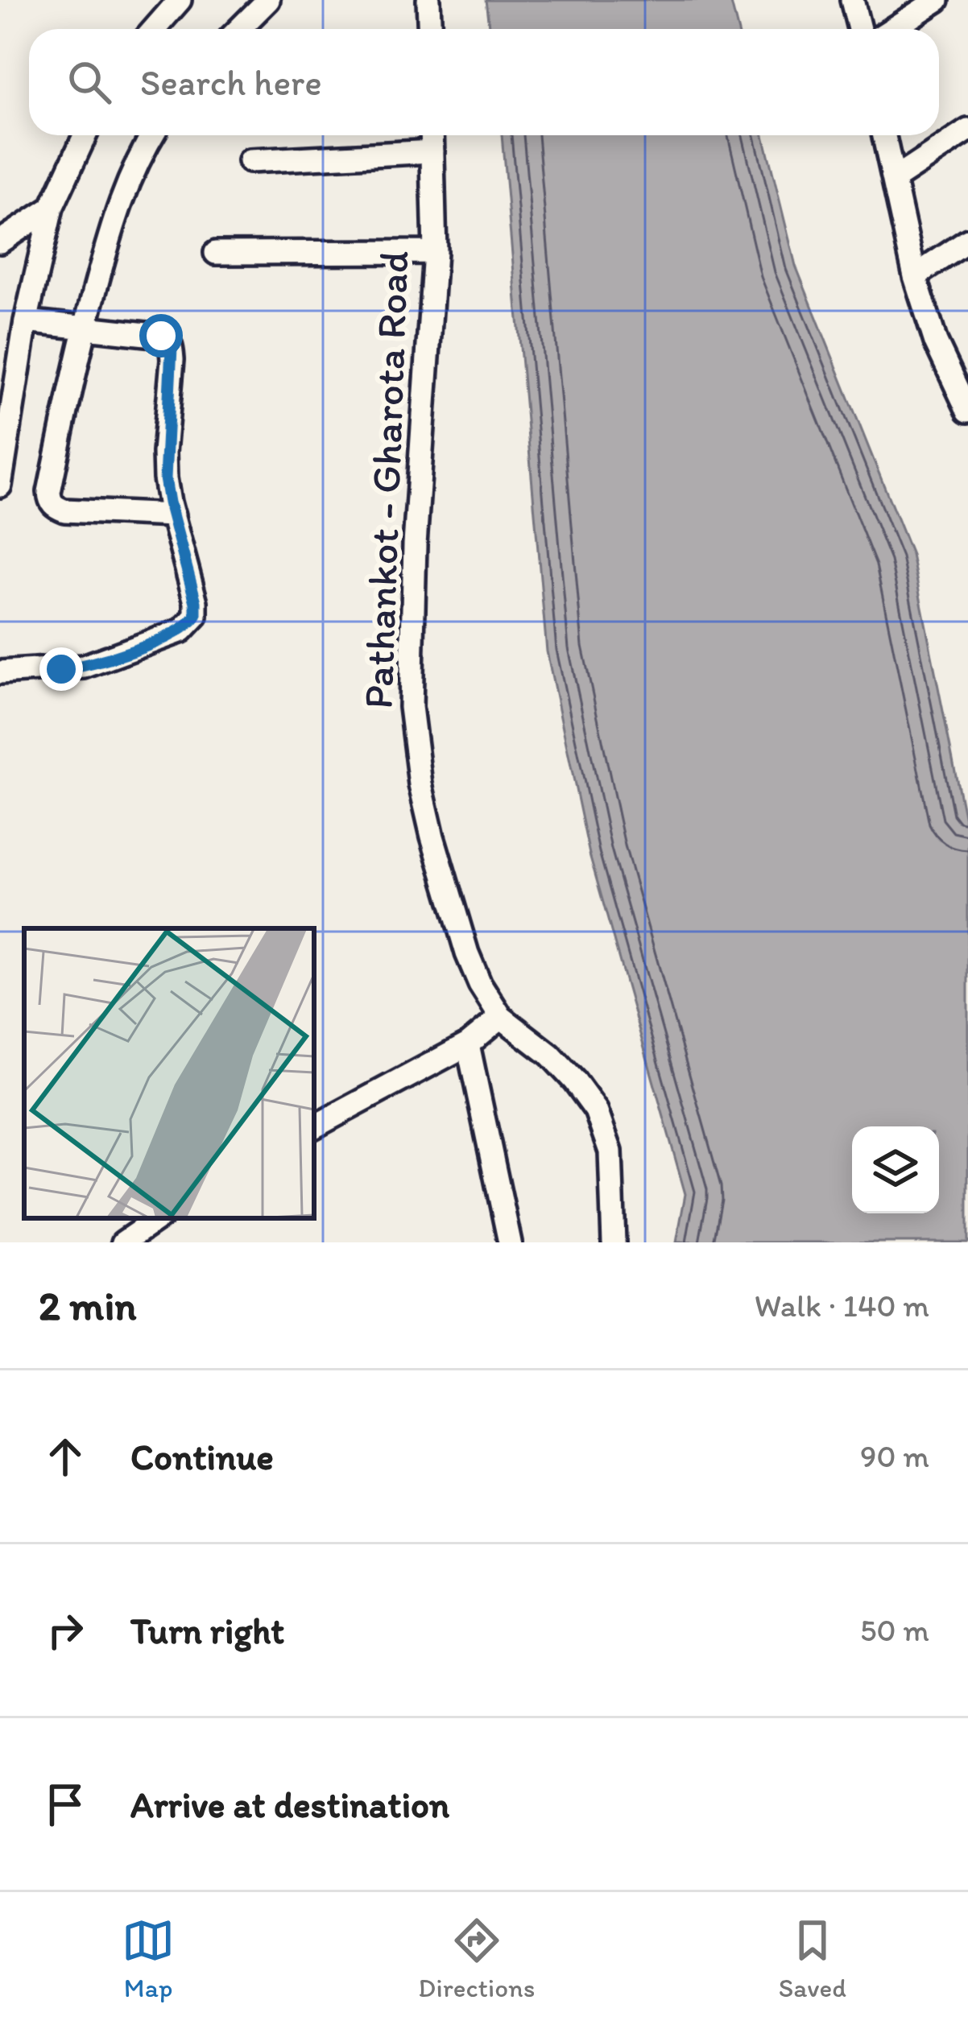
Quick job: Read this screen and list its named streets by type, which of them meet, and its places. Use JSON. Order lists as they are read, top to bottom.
{
  "streets": {
    "street": ["Pathankot - Gharota Road"]
  },
  "page": {
    "search": "Search here",
    "heading": ["2 min", "Walk · 140 m"],
    "list": [
      ["Continue", "90 m"],
      ["Turn right", "50 m"],
      "Arrive at destination"
    ],
    "nav": ["Map", "Directions", "Saved"]
  }
}
